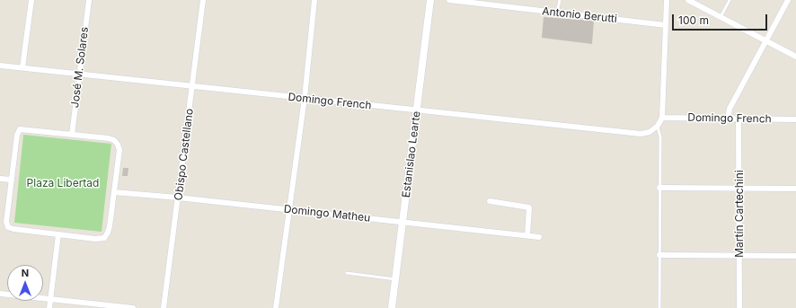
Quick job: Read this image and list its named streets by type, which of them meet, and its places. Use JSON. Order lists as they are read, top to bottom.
{
  "streets": {
    "street": [
      "Antonio Berutti",
      "José M. Solares",
      "Domingo French",
      "Obispo Castellano",
      "Estanislao Learte",
      "Domingo Matheu",
      "Martín Cartechini"
    ]
  },
  "crossings": [
    ["José M. Solares", "Domingo French"],
    ["Domingo French", "Obispo Castellano"],
    ["Domingo French", "Estanislao Learte"],
    ["Domingo French", "Martín Cartechini"],
    ["Obispo Castellano", "Domingo Matheu"],
    ["Estanislao Learte", "Domingo Matheu"]
  ],
  "parks": ["Plaza Libertad"],
  "scale_bar": "100 m",
  "north": "top"
}
